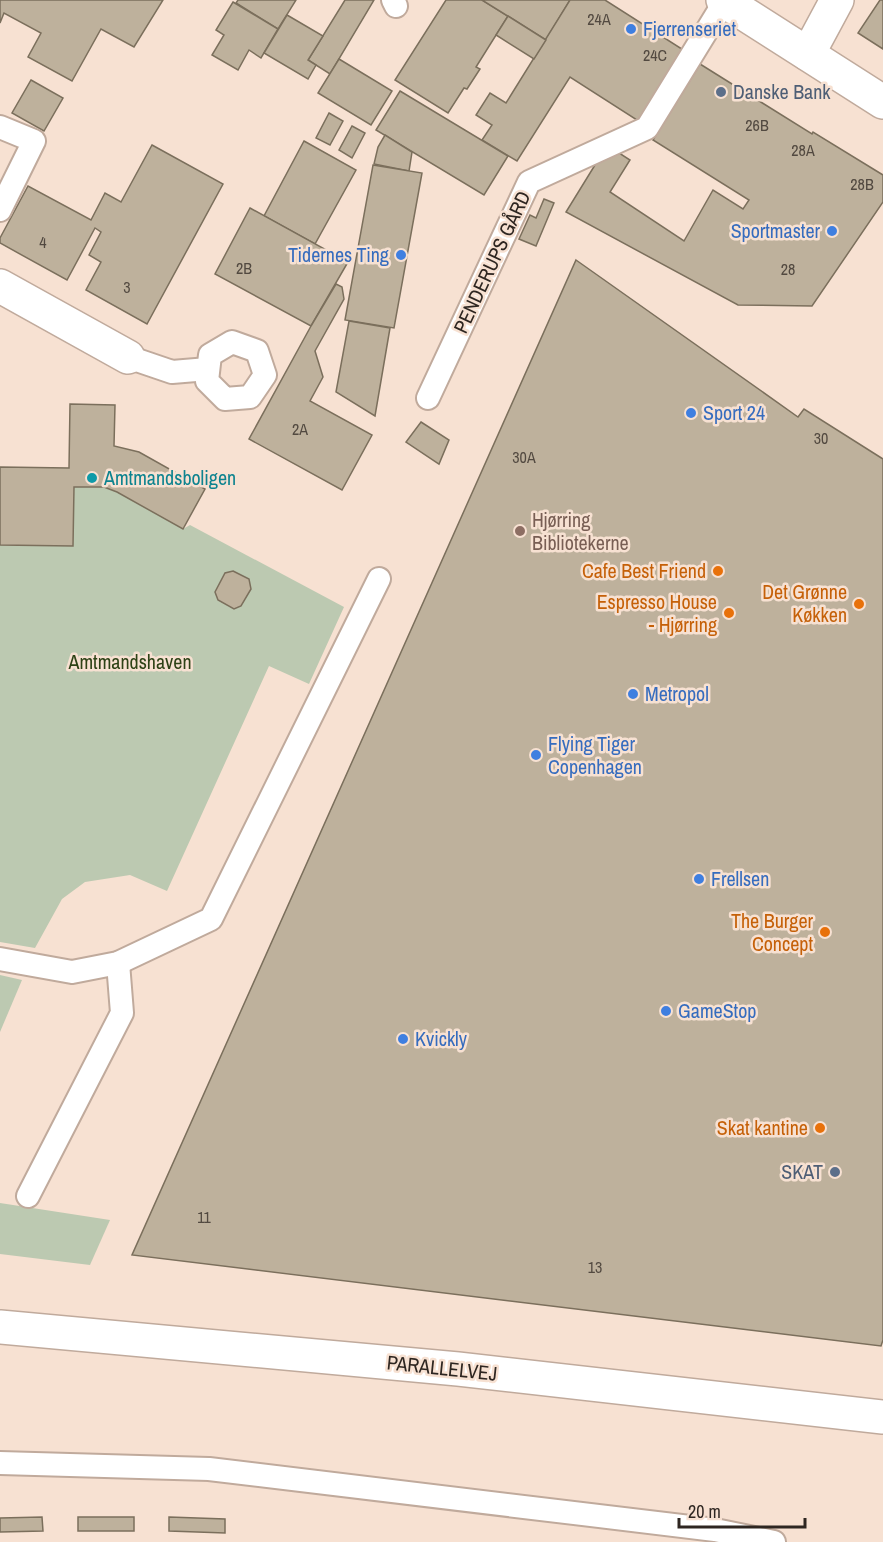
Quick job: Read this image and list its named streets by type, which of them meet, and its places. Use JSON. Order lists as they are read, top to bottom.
{
  "streets": {
    "main road": ["PARALLELVEJ"],
    "lane": ["PENDERUPS GÅRD"]
  },
  "parks": ["Amtmandshaven"],
  "places": [
    "Fjerrenseriet",
    "Danske Bank",
    "Sportmaster",
    "Tidernes Ting",
    "Sport 24",
    "Amtmandsboligen",
    "Hjørring Bibliotekerne",
    "Cafe Best Friend",
    "Det Grønne Køkken",
    "Espresso House - Hjørring",
    "Metropol",
    "Flying Tiger Copenhagen",
    "Frellsen",
    "The Burger Concept",
    "GameStop",
    "Kvickly",
    "Skat kantine",
    "SKAT"
  ],
  "house_numbers": [
    "24A",
    "24C",
    "26B",
    "28A",
    "28B",
    "4",
    "2B",
    "28",
    "3",
    "2A",
    "30",
    "30A",
    "11",
    "13"
  ],
  "scale_bar": "20 m"
}
